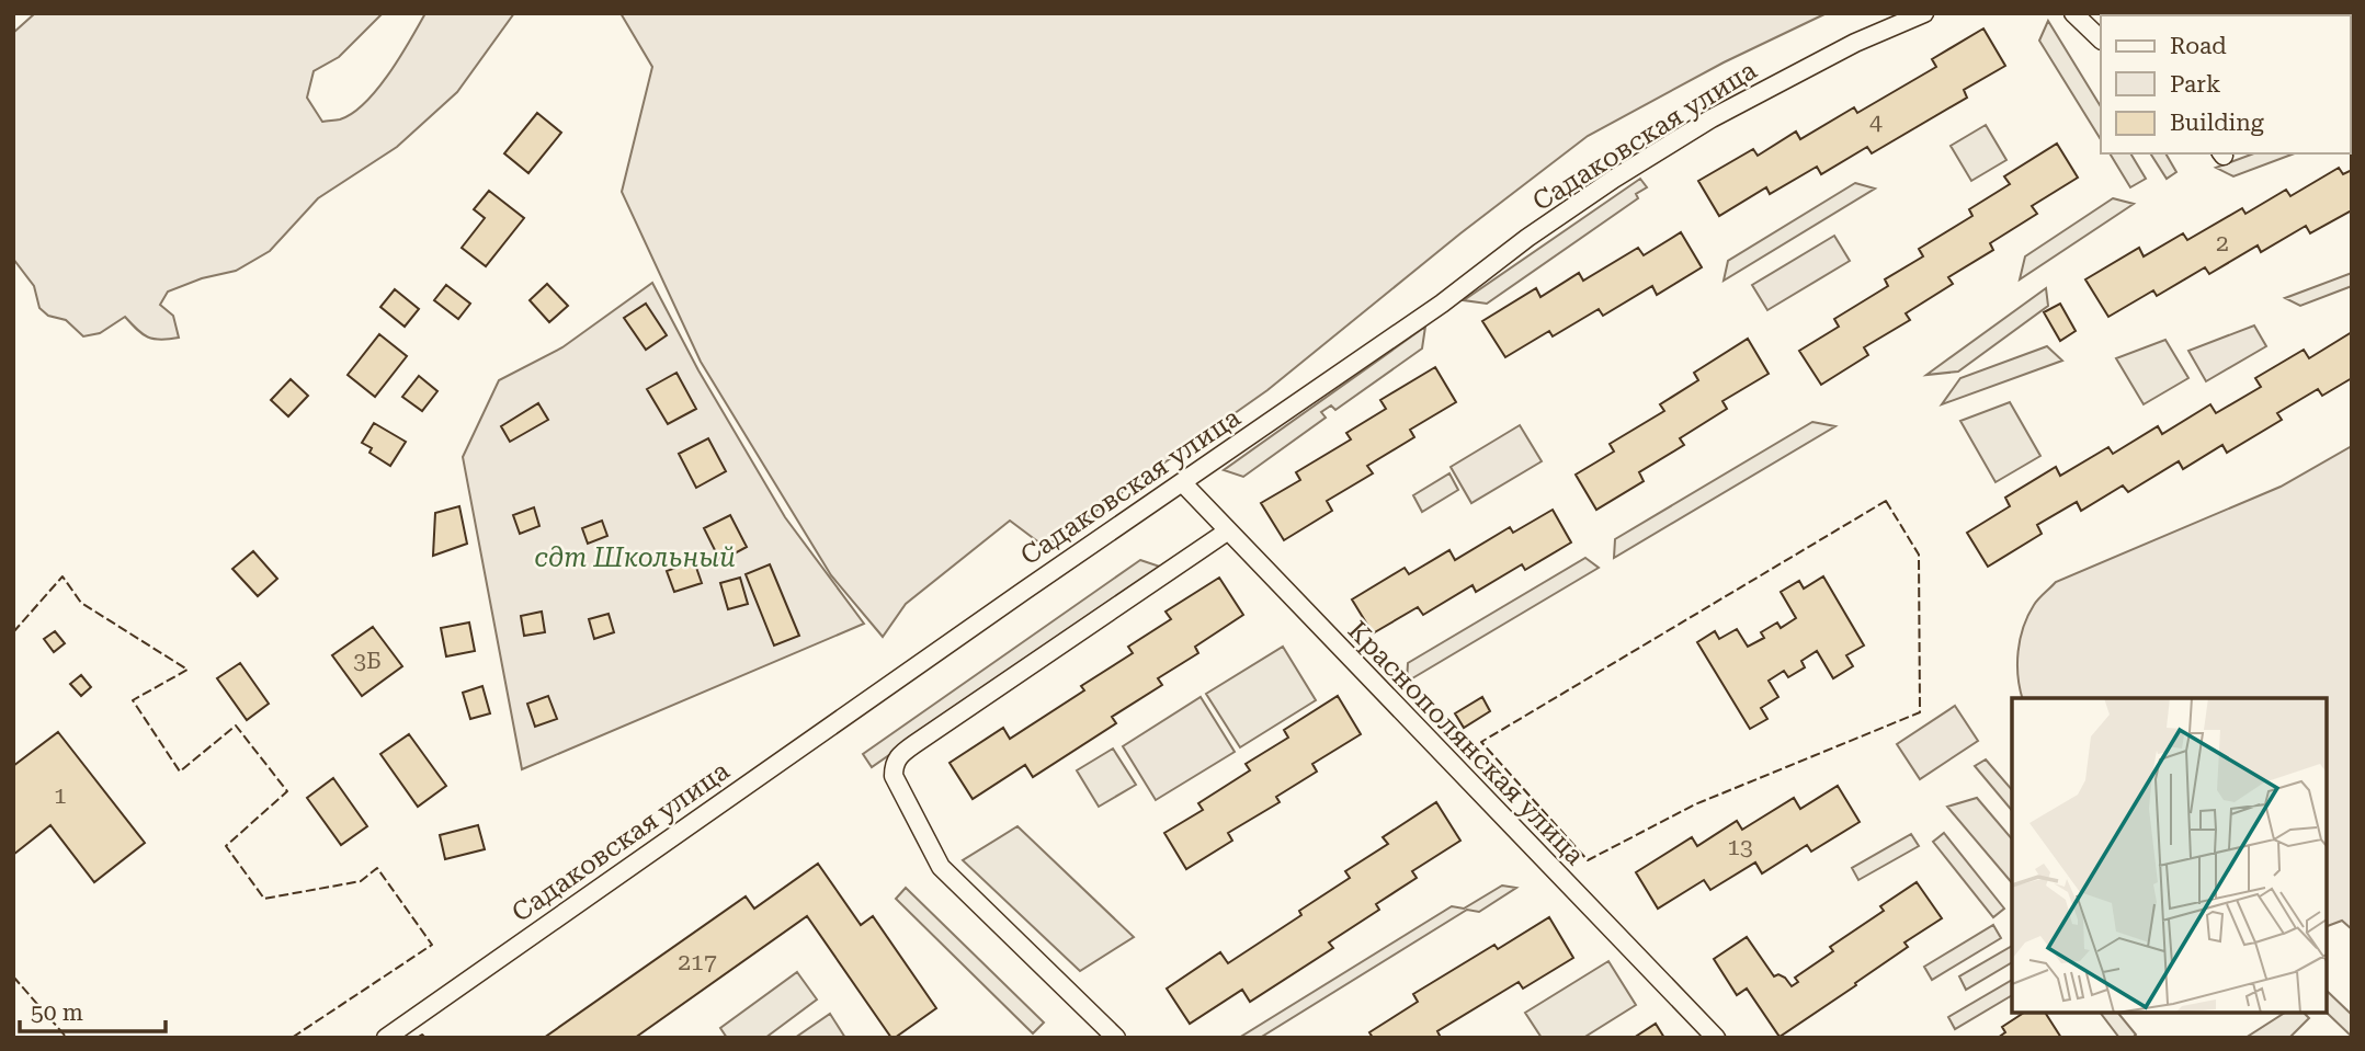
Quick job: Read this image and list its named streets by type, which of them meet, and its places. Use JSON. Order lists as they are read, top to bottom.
{
  "streets": {
    "street": ["Садаковская улица", "Краснополянская улица"]
  },
  "crossings": [
    ["Садаковская улица", "Краснополянская улица"]
  ],
  "parks": ["сдт Школьный"],
  "house_numbers": [
    "4",
    "2",
    "3Б",
    "1",
    "13",
    "217"
  ],
  "legend": ["Road", "Park", "Building"],
  "scale_bar": "50 m"
}
